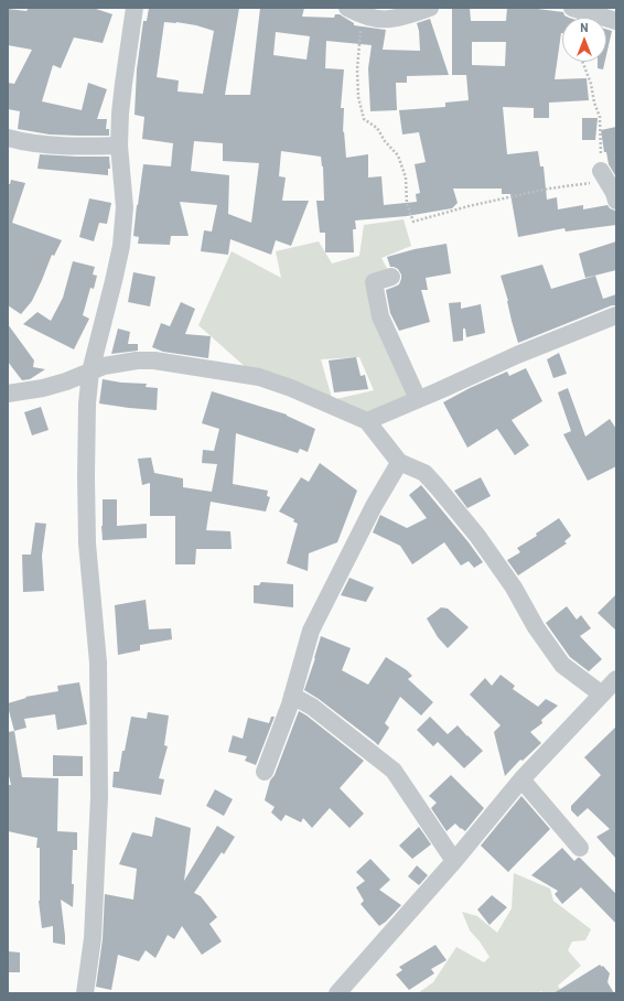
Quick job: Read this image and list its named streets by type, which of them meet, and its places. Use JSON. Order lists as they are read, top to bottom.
{
  "north": "top"
}
